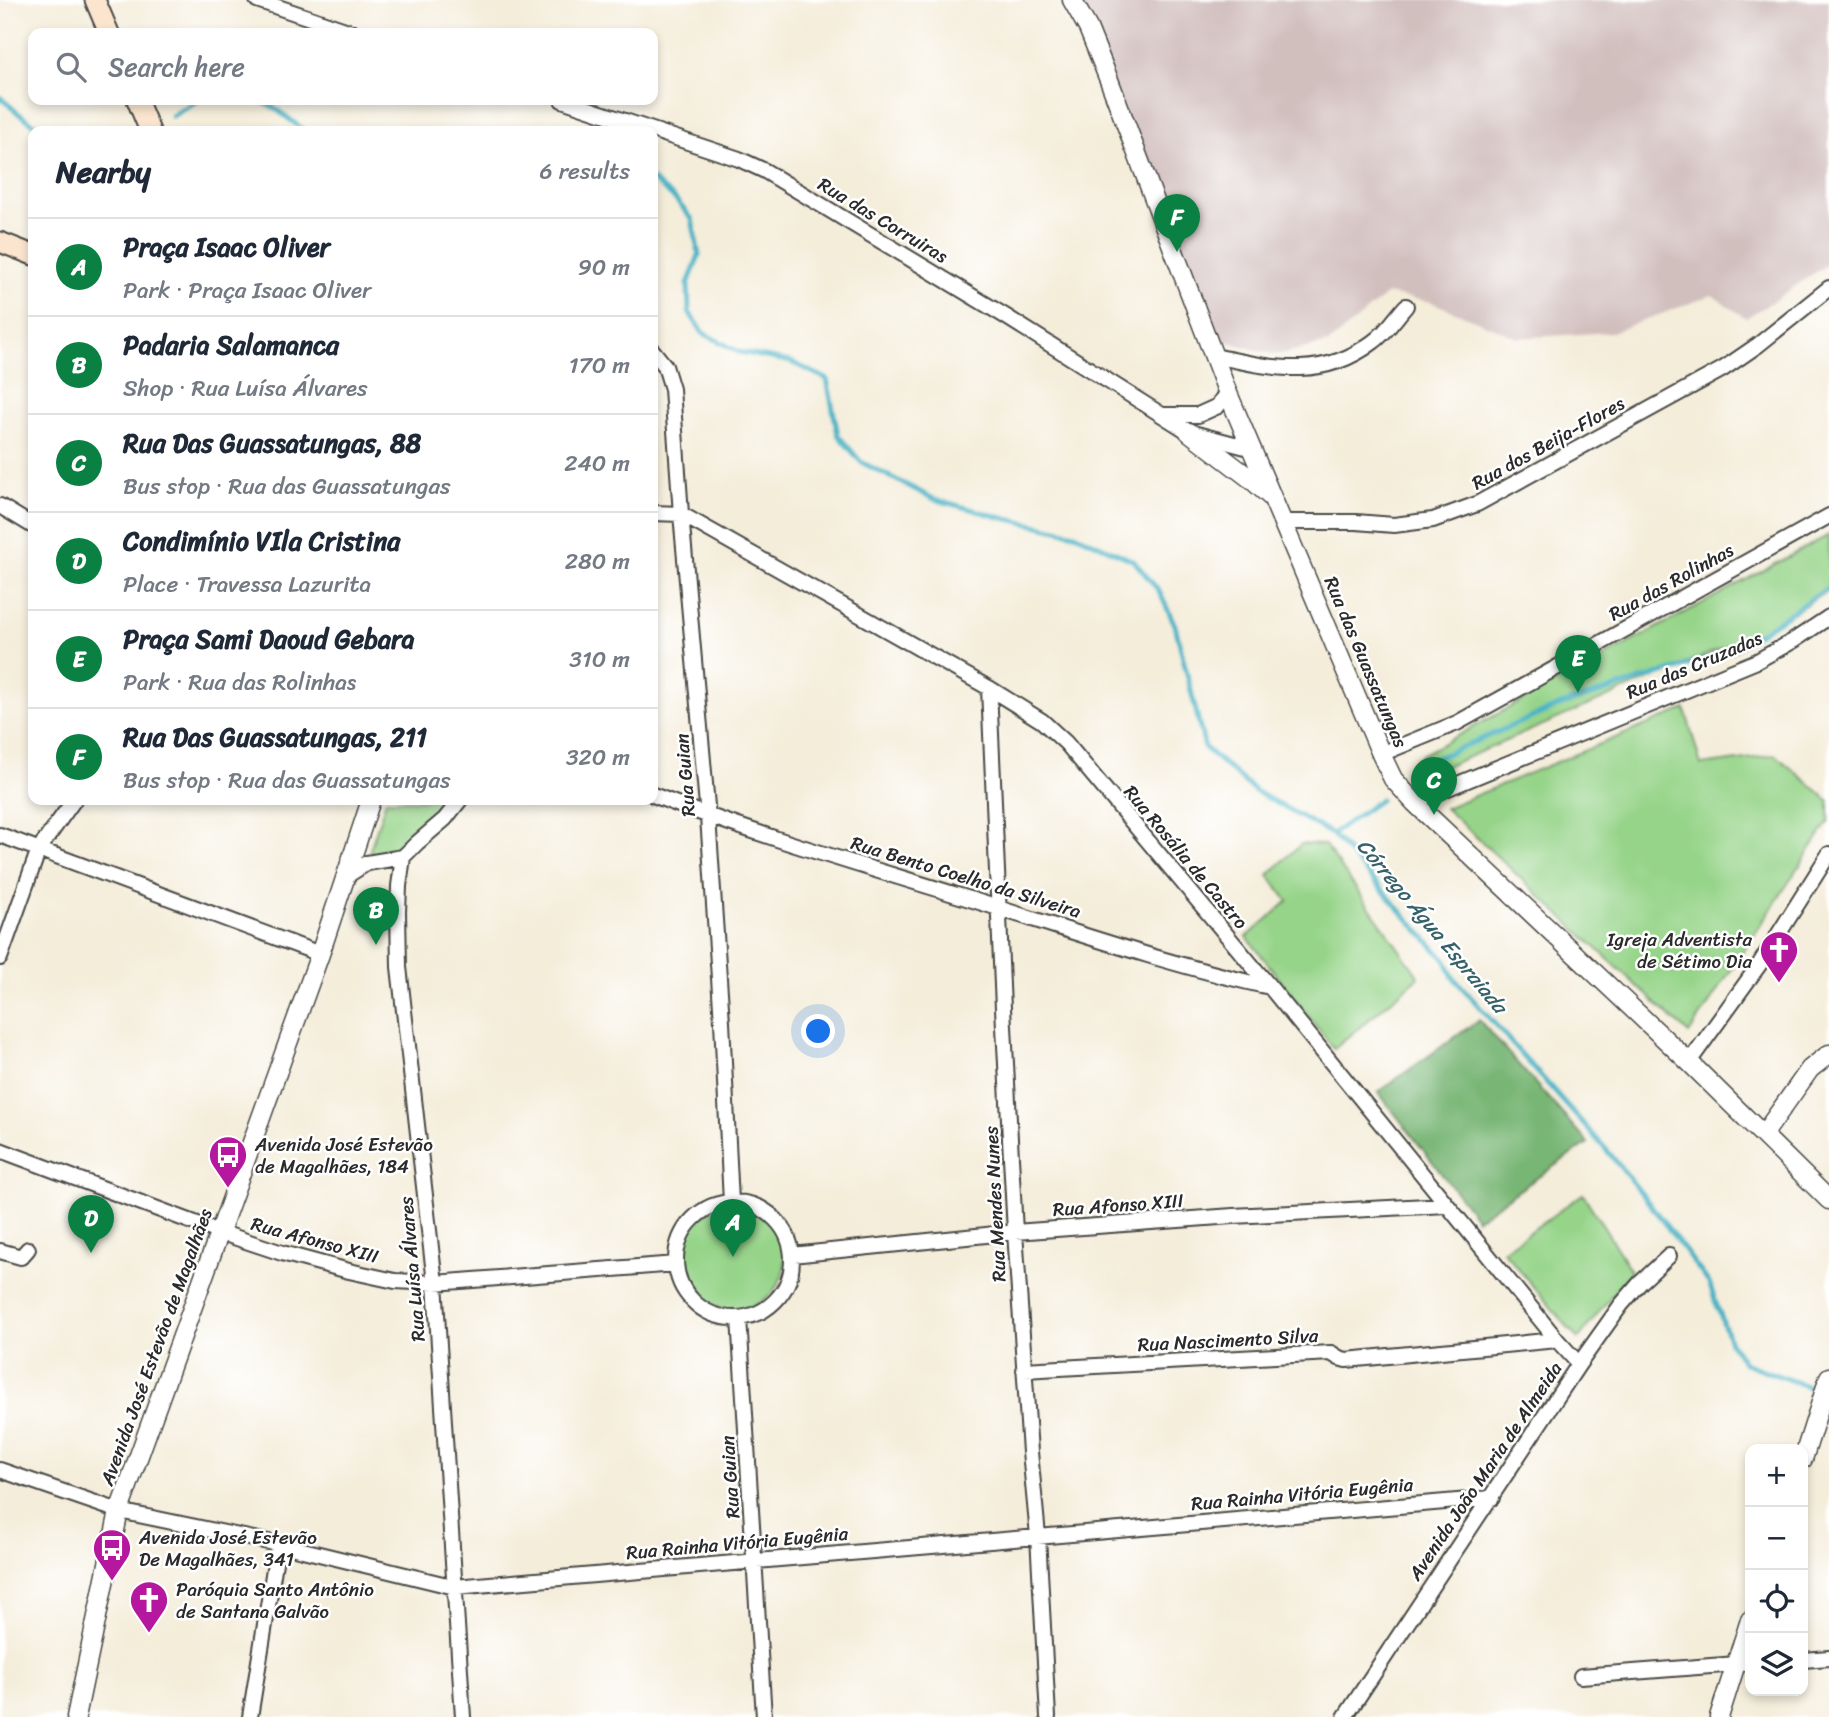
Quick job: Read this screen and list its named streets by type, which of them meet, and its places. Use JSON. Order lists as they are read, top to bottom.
{
  "streets": {
    "street": [
      "Rua das Corruiras",
      "Rua dos Beija-Flores",
      "Rua das Rolinhas",
      "Rua das Guassatungas",
      "Rua das Cruzadas",
      "Rua Guian",
      "Rua Rosália de Castro",
      "Rua Bento Coelho da Silveira",
      "Rua Mendes Nunes",
      "Rua Afonso XIII",
      "Rua Luísa Álvares",
      "Rua Nascimento Silva",
      "Avenida José Estevão de Magalhães",
      "Avenida João Maria de Almeida",
      "Rua Rainha Vitória Eugênia"
    ]
  },
  "crossings": [
    ["Rua das Corruiras", "Rua das Guassatungas"],
    ["Rua dos Beija-Flores", "Rua das Guassatungas"],
    ["Rua das Rolinhas", "Rua das Guassatungas"],
    ["Rua das Guassatungas", "Rua das Cruzadas"],
    ["Rua Guian", "Rua Rosália de Castro"],
    ["Rua Guian", "Rua Bento Coelho da Silveira"],
    ["Rua Guian", "Rua Afonso XIII"],
    ["Rua Guian", "Rua Rainha Vitória Eugênia"],
    ["Rua Rosália de Castro", "Rua Bento Coelho da Silveira"],
    ["Rua Rosália de Castro", "Rua Mendes Nunes"],
    ["Rua Rosália de Castro", "Rua Afonso XIII"],
    ["Rua Rosália de Castro", "Rua Nascimento Silva"],
    ["Rua Rosália de Castro", "Avenida João Maria de Almeida"],
    ["Rua Bento Coelho da Silveira", "Rua Mendes Nunes"],
    ["Rua Mendes Nunes", "Rua Afonso XIII"],
    ["Rua Mendes Nunes", "Rua Nascimento Silva"],
    ["Rua Mendes Nunes", "Rua Rainha Vitória Eugênia"],
    ["Rua Afonso XIII", "Rua Luísa Álvares"],
    ["Rua Afonso XIII", "Avenida José Estevão de Magalhães"],
    ["Rua Luísa Álvares", "Rua Rainha Vitória Eugênia"],
    ["Avenida José Estevão de Magalhães", "Rua Rainha Vitória Eugênia"],
    ["Avenida João Maria de Almeida", "Rua Rainha Vitória Eugênia"]
  ],
  "water": ["Córrego Água Espraiada"],
  "places": {
    "church": ["Igreja Adventista de Sétimo Dia", "Paróquia Santo Antônio de Santana Galvão"],
    "bus stop": ["Avenida José Estevão de Magalhães, 184", "Avenida José Estevão De Magalhães, 341"]
  },
  "page": {
    "search": "Search here",
    "heading": ["Nearby", "6 results"],
    "pins": [
      "F",
      "E",
      "C",
      "B",
      "D",
      "A"
    ],
    "list": [
      {
        "mark": "A",
        "name": "Praça Isaac Oliver",
        "note": "Park · Praça Isaac Oliver",
        "value": "90 m"
      },
      {
        "mark": "B",
        "name": "Padaria Salamanca",
        "note": "Shop · Rua Luísa Álvares",
        "value": "170 m"
      },
      {
        "mark": "C",
        "name": "Rua Das Guassatungas, 88",
        "note": "Bus stop · Rua das Guassatungas",
        "value": "240 m"
      },
      {
        "mark": "D",
        "name": "Condimínio VIla Cristina",
        "note": "Place · Travessa Lazurita",
        "value": "280 m"
      },
      {
        "mark": "E",
        "name": "Praça Sami Daoud Gebara",
        "note": "Park · Rua das Rolinhas",
        "value": "310 m"
      },
      {
        "mark": "F",
        "name": "Rua Das Guassatungas, 211",
        "note": "Bus stop · Rua das Guassatungas",
        "value": "320 m"
      }
    ],
    "map_buttons": ["+", "−"]
  }
}
